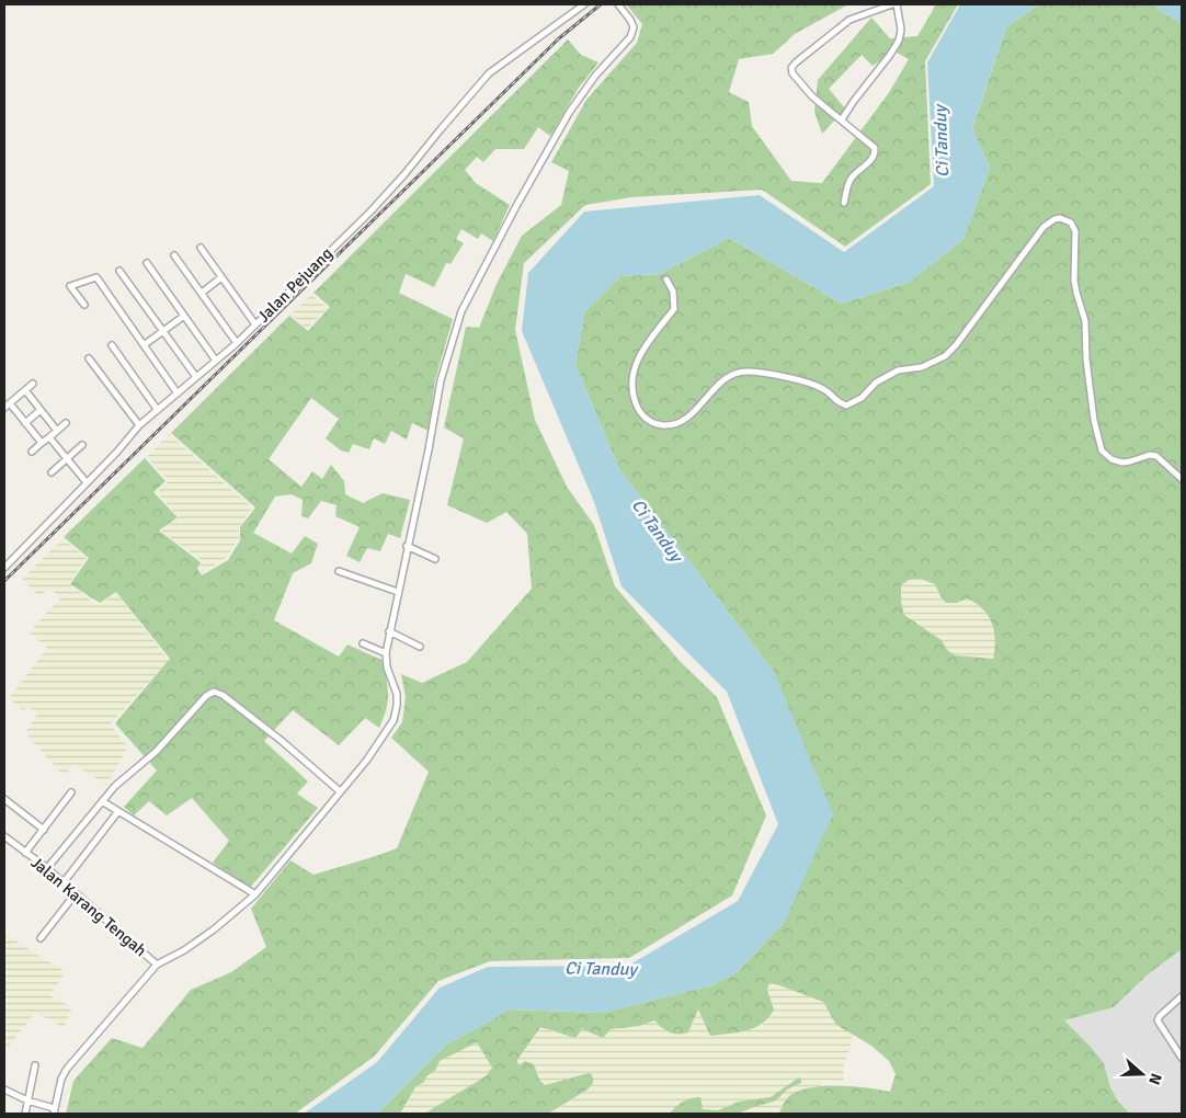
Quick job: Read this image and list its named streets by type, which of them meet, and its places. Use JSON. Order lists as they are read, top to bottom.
{
  "streets": {
    "street": ["Jalan Pejuang", "Jalan Karang Tengah"]
  },
  "water": ["Ci Tanduy"],
  "north": "right"
}
